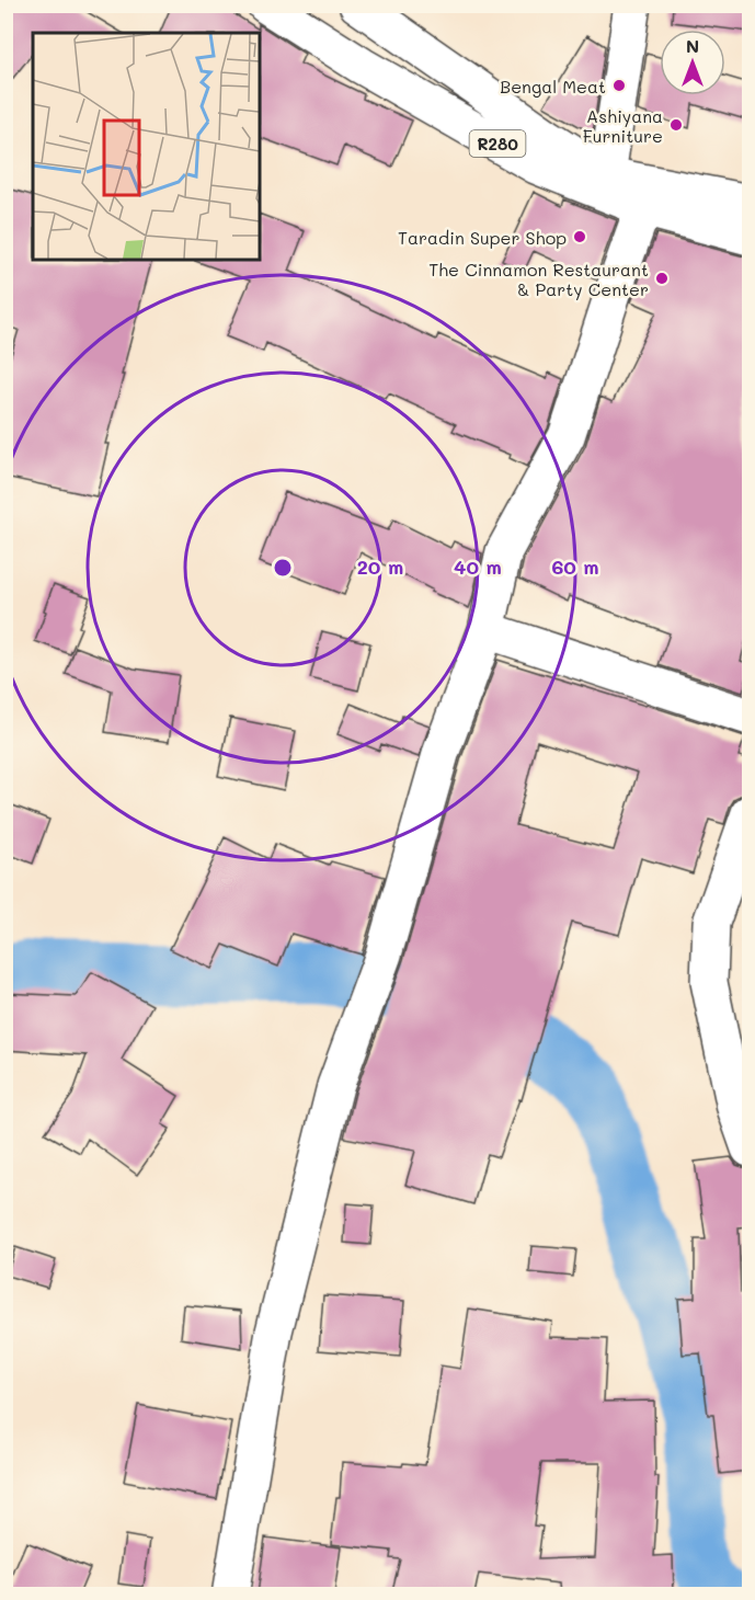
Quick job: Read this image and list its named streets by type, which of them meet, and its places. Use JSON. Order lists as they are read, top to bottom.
{
  "streets": {
    "street": ["R280"]
  },
  "places": [
    "Bengal Meat",
    "Ashiyana Furniture",
    "Taradin Super Shop",
    "The Cinnamon Restaurant & Party Center"
  ],
  "north": "top",
  "rings": ["20 m", "40 m", "60 m"]
}
